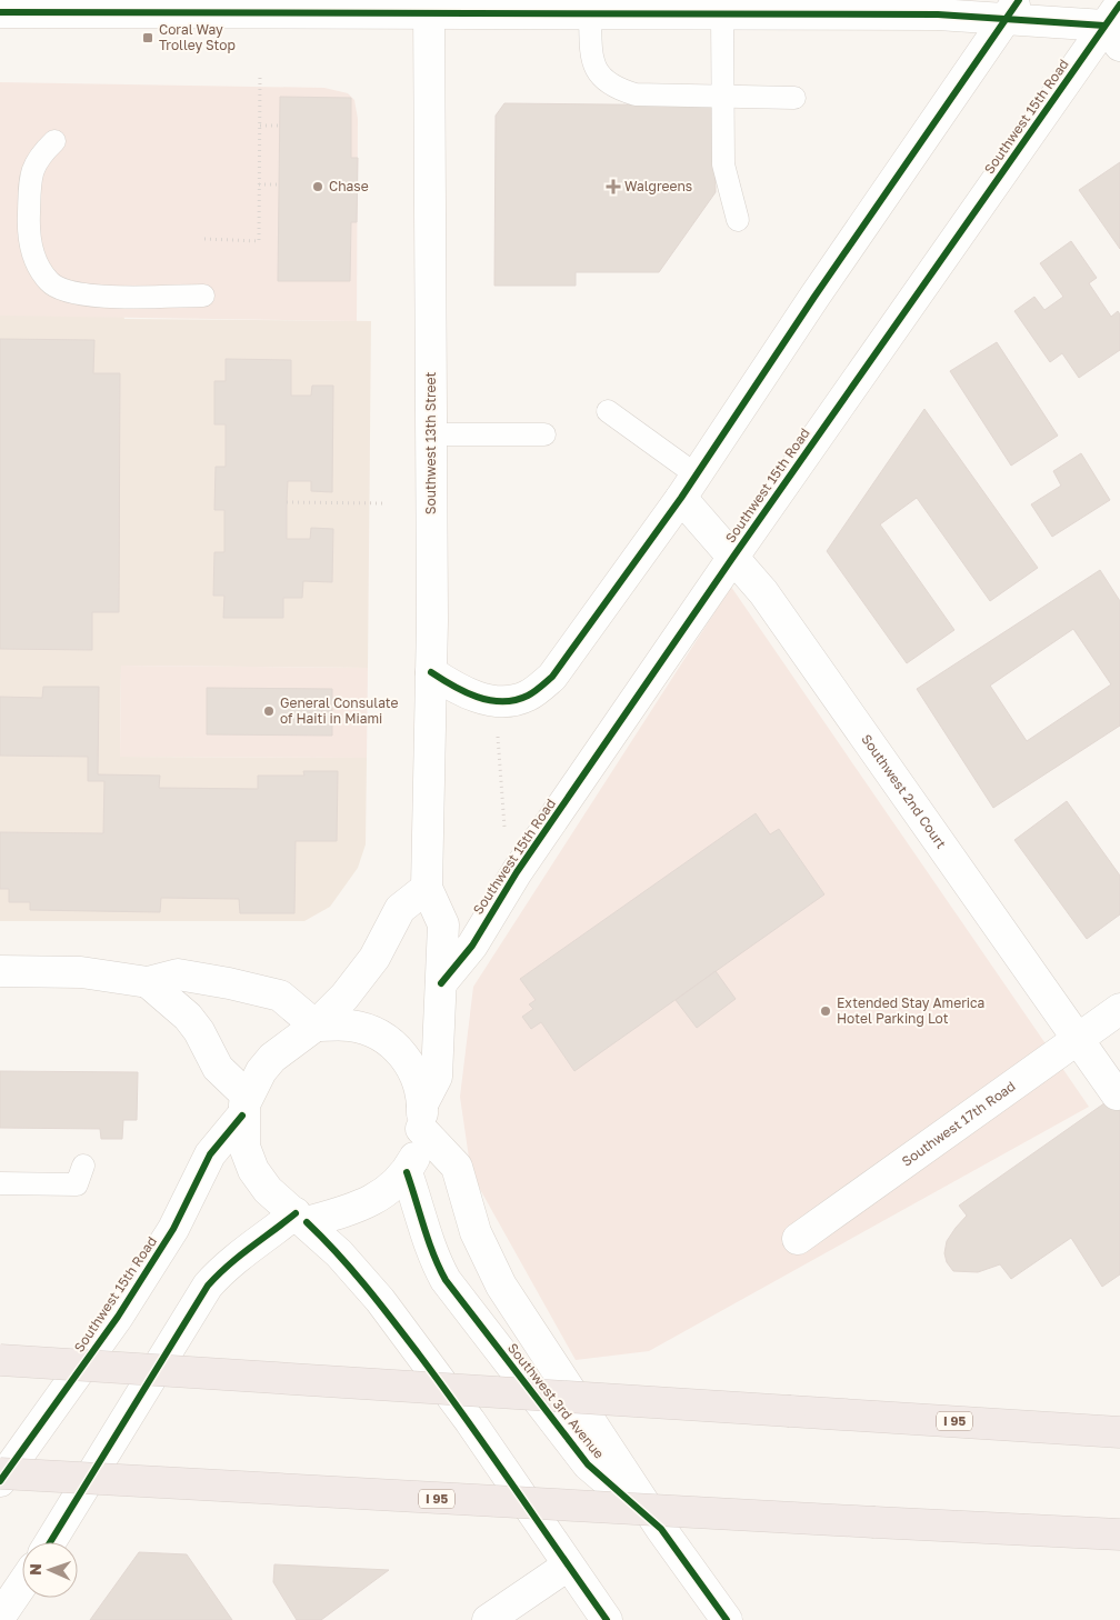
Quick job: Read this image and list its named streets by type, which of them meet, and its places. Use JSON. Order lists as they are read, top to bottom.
{
  "streets": {
    "highway": ["I 95"],
    "street": [
      "Southwest 15th Road",
      "Southwest 13th Street",
      "Southwest 2nd Court",
      "Southwest 17th Road",
      "Southwest 3rd Avenue"
    ]
  },
  "crossings": [
    ["Southwest 15th Road", "Southwest 13th Street"],
    ["Southwest 15th Road", "Southwest 2nd Court"],
    ["Southwest 15th Road", "Southwest 3rd Avenue"],
    ["Southwest 13th Street", "Southwest 3rd Avenue"],
    ["Southwest 2nd Court", "Southwest 17th Road"]
  ],
  "places": {
    "transit": ["Coral Way Trolley Stop"],
    "other": ["Chase", "General Consulate of Haiti in Miami", "Extended Stay America Hotel Parking Lot"],
    "health": ["Walgreens"]
  },
  "north": "left"
}
